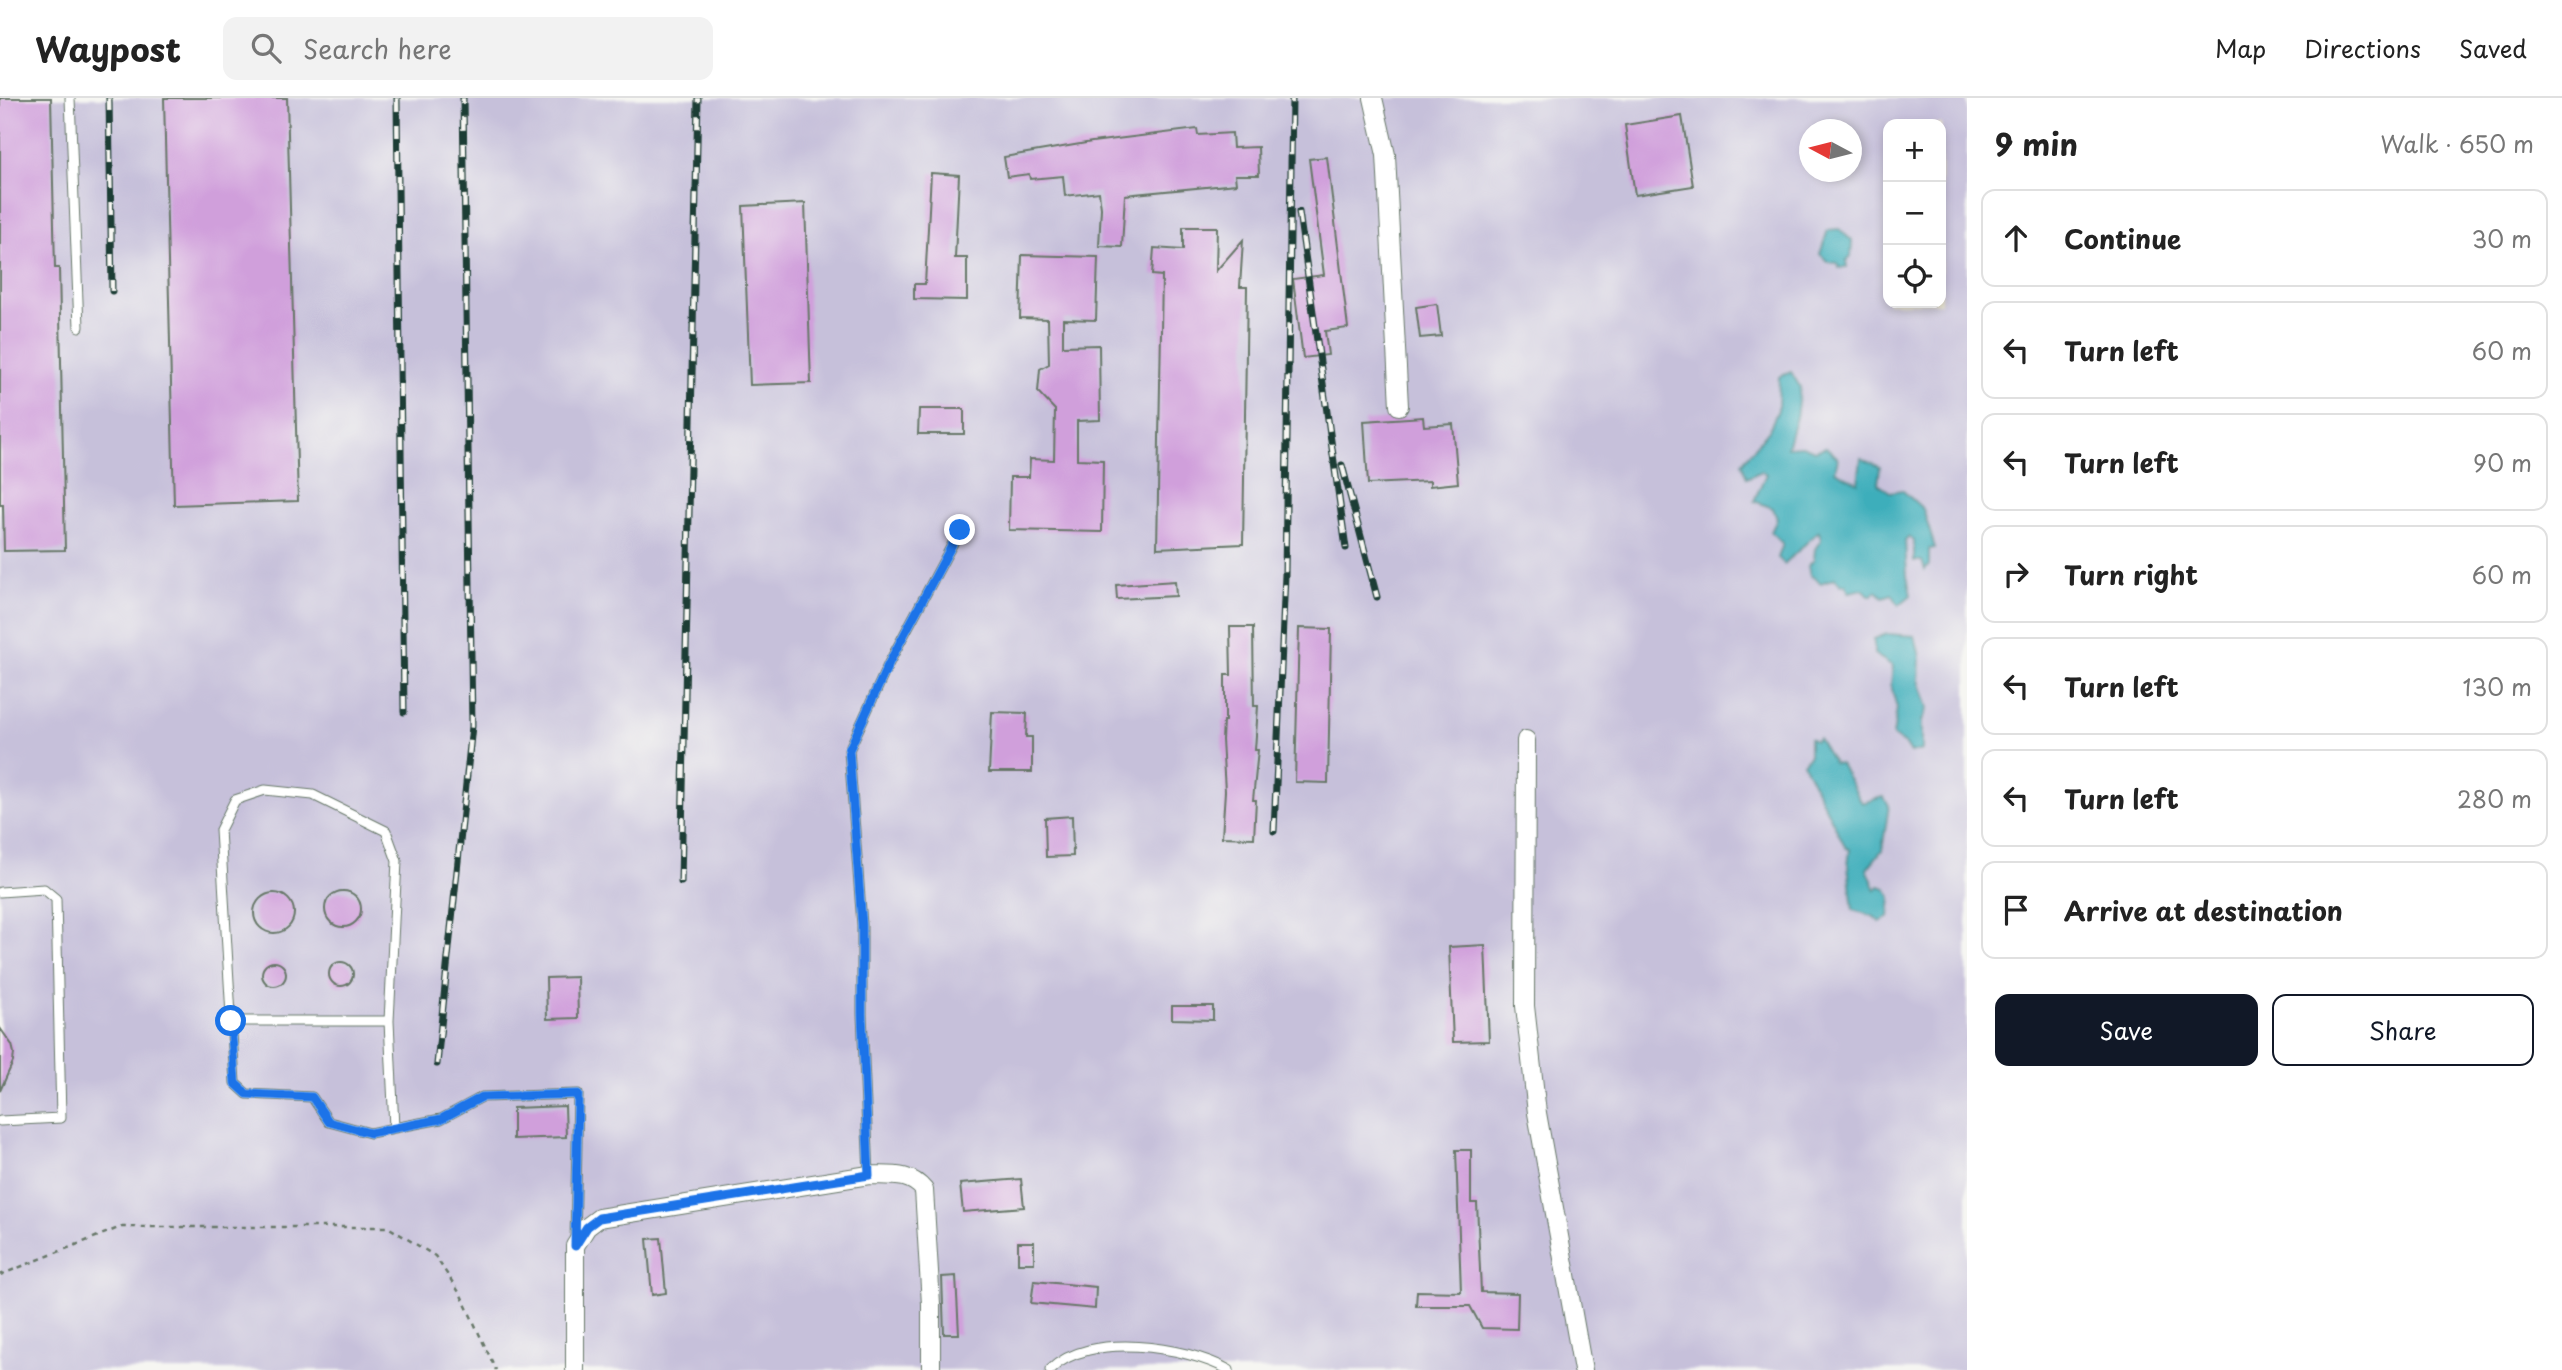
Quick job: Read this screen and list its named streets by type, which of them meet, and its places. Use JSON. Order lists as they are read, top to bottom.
{
  "north": "left",
  "page": {
    "header": "Waypost",
    "search": "Search here",
    "nav": ["Map", "Directions", "Saved"],
    "heading": ["9 min", "Walk · 650 m"],
    "map_buttons": ["+", "−"],
    "list": [
      ["Continue", "30 m"],
      ["Turn left", "60 m"],
      ["Turn left", "90 m"],
      ["Turn right", "60 m"],
      ["Turn left", "130 m"],
      ["Turn left", "280 m"],
      "Arrive at destination"
    ],
    "buttons": ["Save", "Share"]
  }
}
